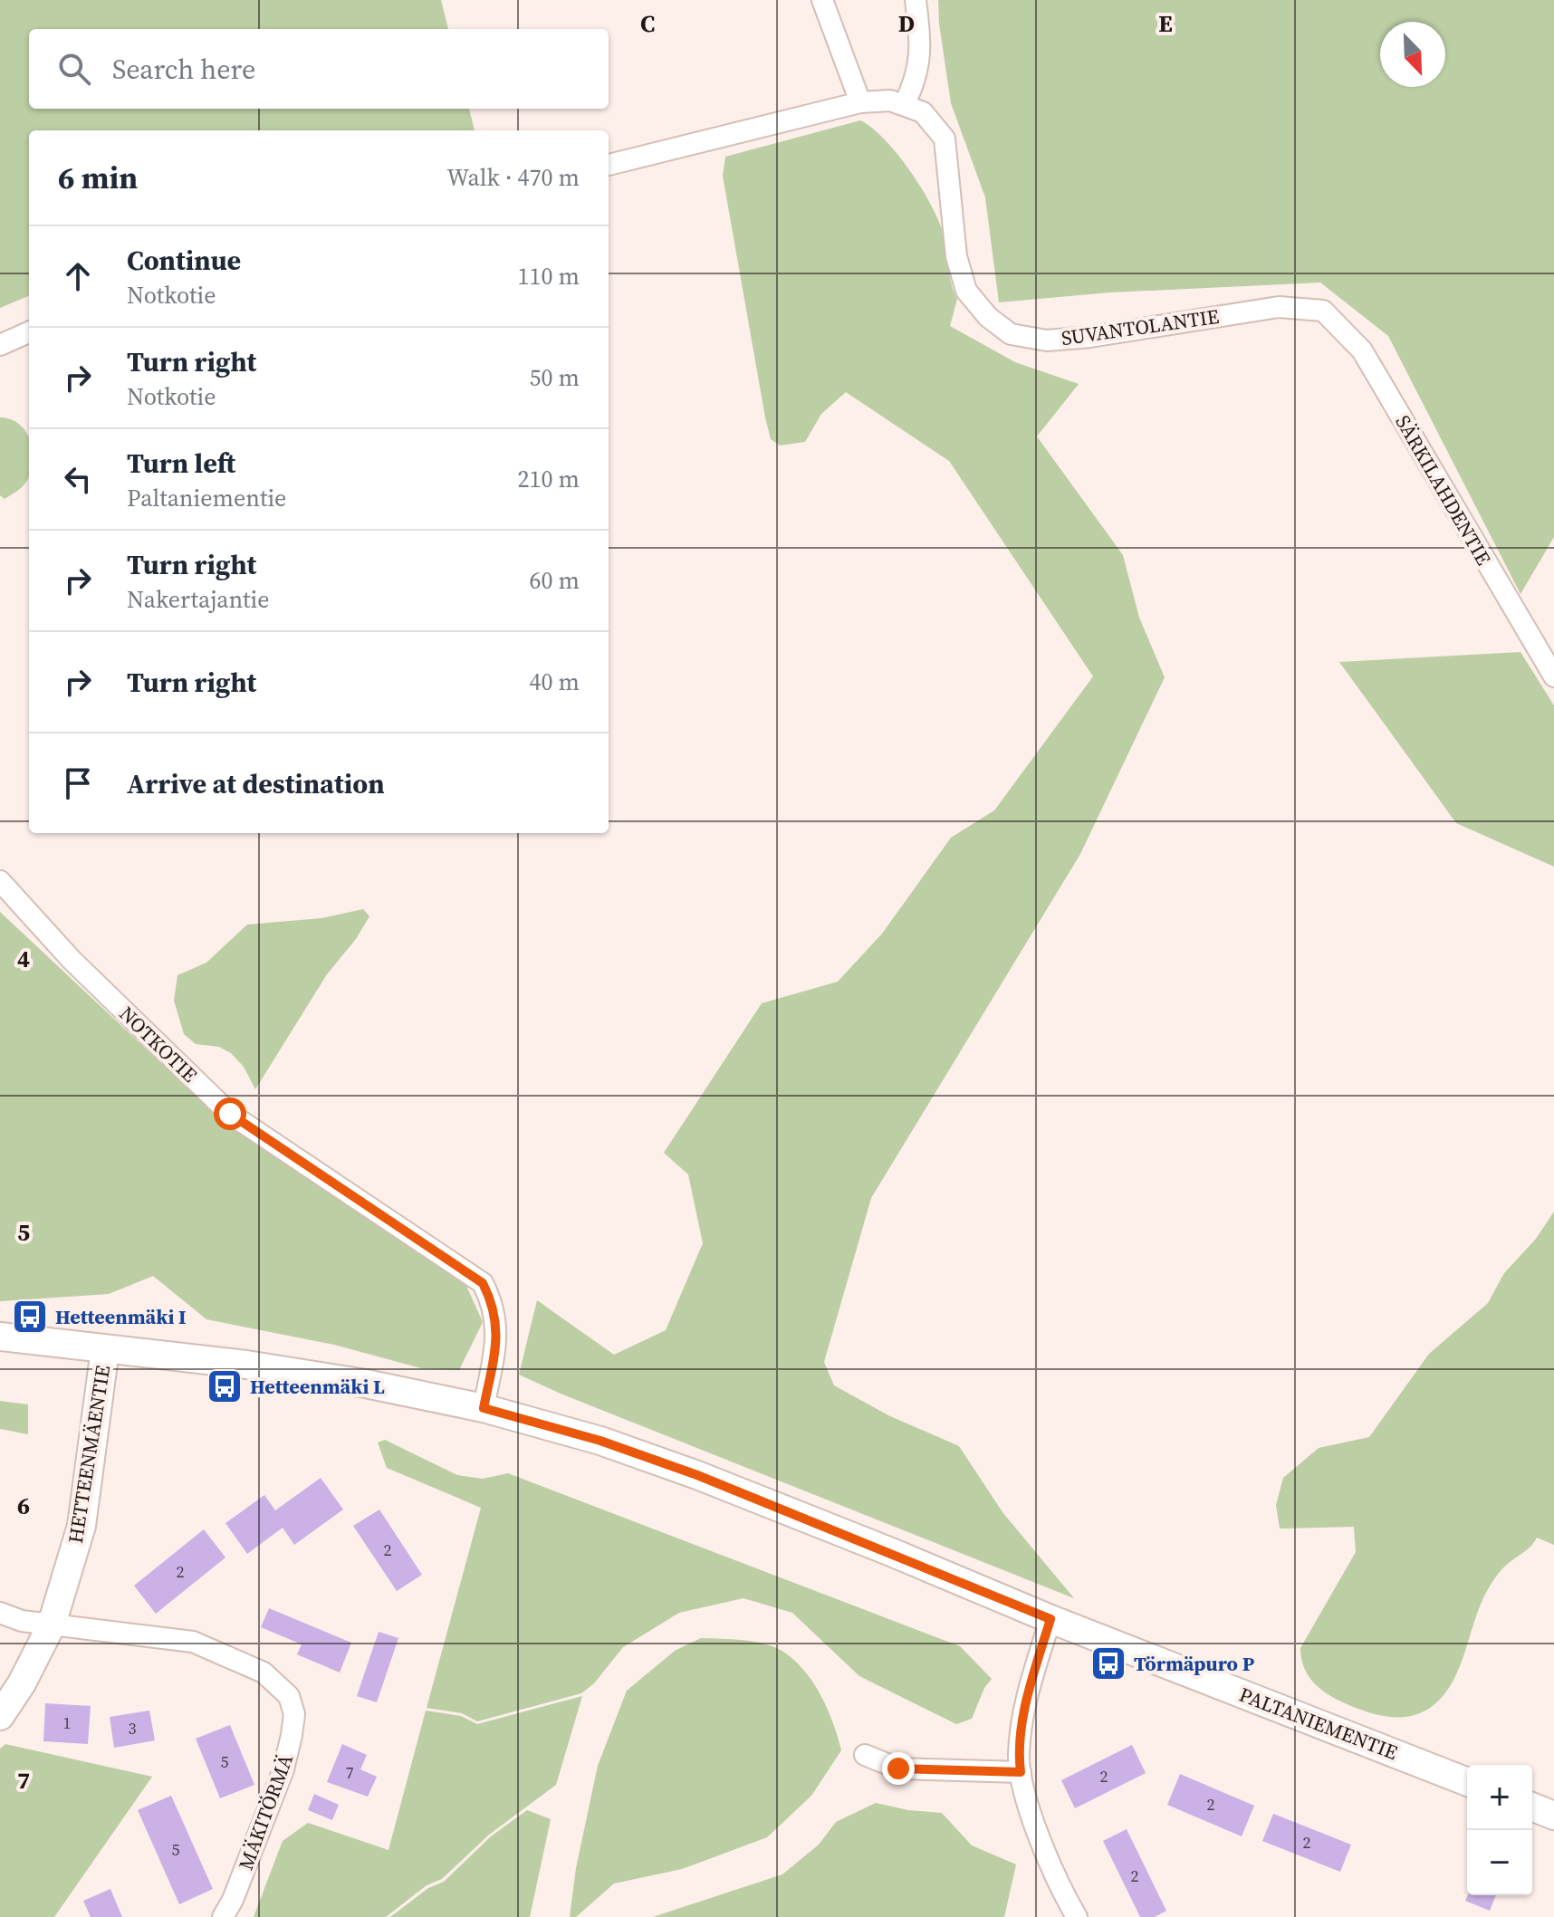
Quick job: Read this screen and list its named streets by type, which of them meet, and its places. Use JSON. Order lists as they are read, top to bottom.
{
  "streets": {
    "street": [
      "SUVANTOLANTIE",
      "SÄRKILAHDENTIE",
      "NOTKOTIE",
      "HETTEENMÄENTIE",
      "PALTANIEMENTIE",
      "MÄKITÖRMÄ"
    ]
  },
  "crossings": [
    ["SUVANTOLANTIE", "SÄRKILAHDENTIE"],
    ["NOTKOTIE", "PALTANIEMENTIE"],
    ["HETTEENMÄENTIE", "PALTANIEMENTIE"],
    ["HETTEENMÄENTIE", "MÄKITÖRMÄ"]
  ],
  "places": {
    "bus stop": ["Hetteenmäki I", "Hetteenmäki L", "Törmäpuro P"]
  },
  "house_numbers": [
    "2",
    "2",
    "1",
    "3",
    "5",
    "7",
    "2",
    "2",
    "2",
    "5",
    "2"
  ],
  "north": "bottom right",
  "page": {
    "search": "Search here",
    "heading": ["6 min", "Walk · 470 m"],
    "list": [
      ["Continue", "Notkotie", "110 m"],
      ["Turn right", "Notkotie", "50 m"],
      ["Turn left", "Paltaniementie", "210 m"],
      ["Turn right", "Nakertajantie", "60 m"],
      ["Turn right", "40 m"],
      "Arrive at destination"
    ],
    "map_buttons": ["+", "−"]
  },
  "grid": {
    "columns": ["C", "D", "E"],
    "rows": [
      "4",
      "5",
      "6",
      "7"
    ]
  }
}
